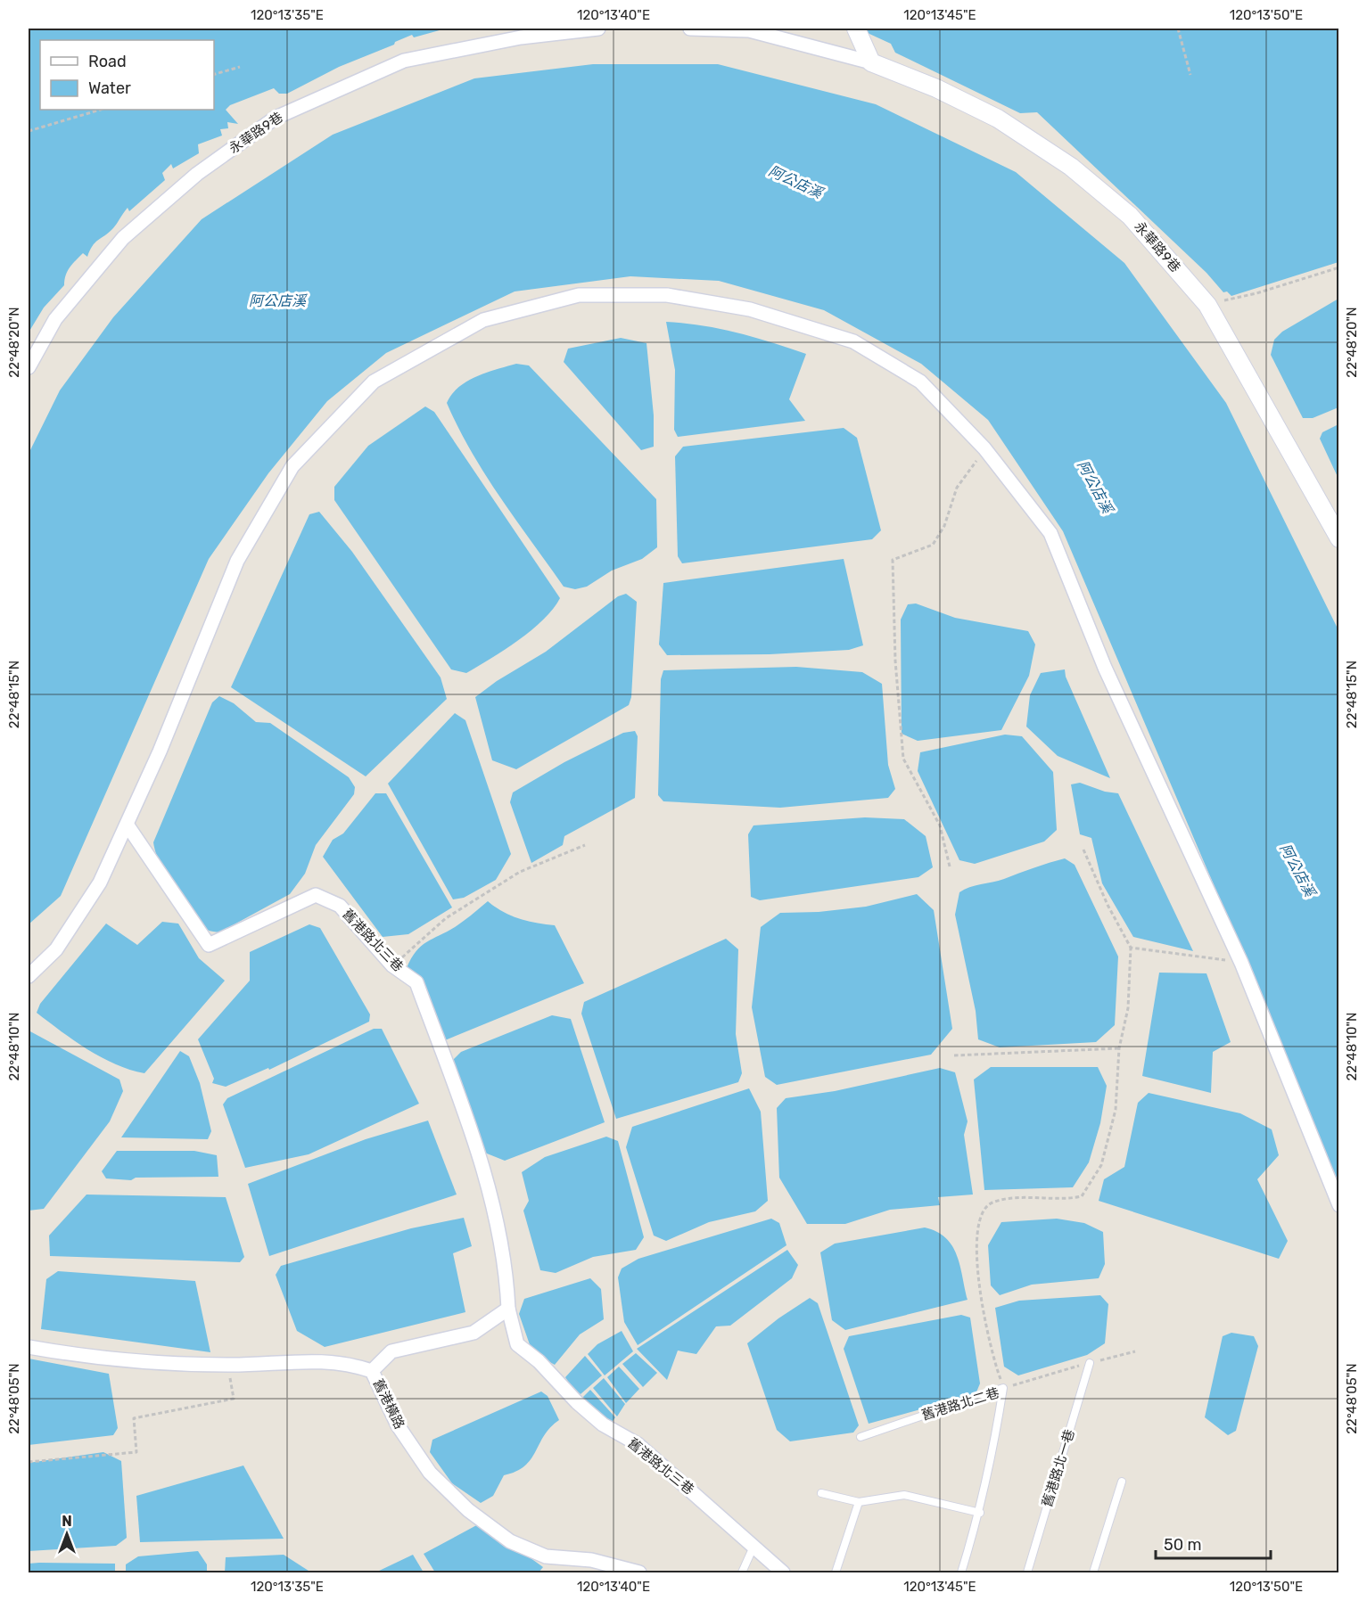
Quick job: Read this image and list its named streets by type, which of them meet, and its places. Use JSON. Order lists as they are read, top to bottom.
{
  "streets": {
    "street": ["永華路9巷", "舊港路北三巷", "舊港橫路"],
    "lane": ["舊港路北二巷", "舊港路北一巷"]
  },
  "water": ["阿公店溪"],
  "legend": ["Road", "Water"],
  "scale_bar": "50 m",
  "north": "top",
  "coordinates": [
    "120°13'35\"E",
    "120°13'40\"E",
    "120°13'45\"E",
    "120°13'50\"E",
    "22°48'20\"N",
    "22°48'15\"N",
    "22°48'10\"N",
    "22°48'05\"N"
  ]
}
